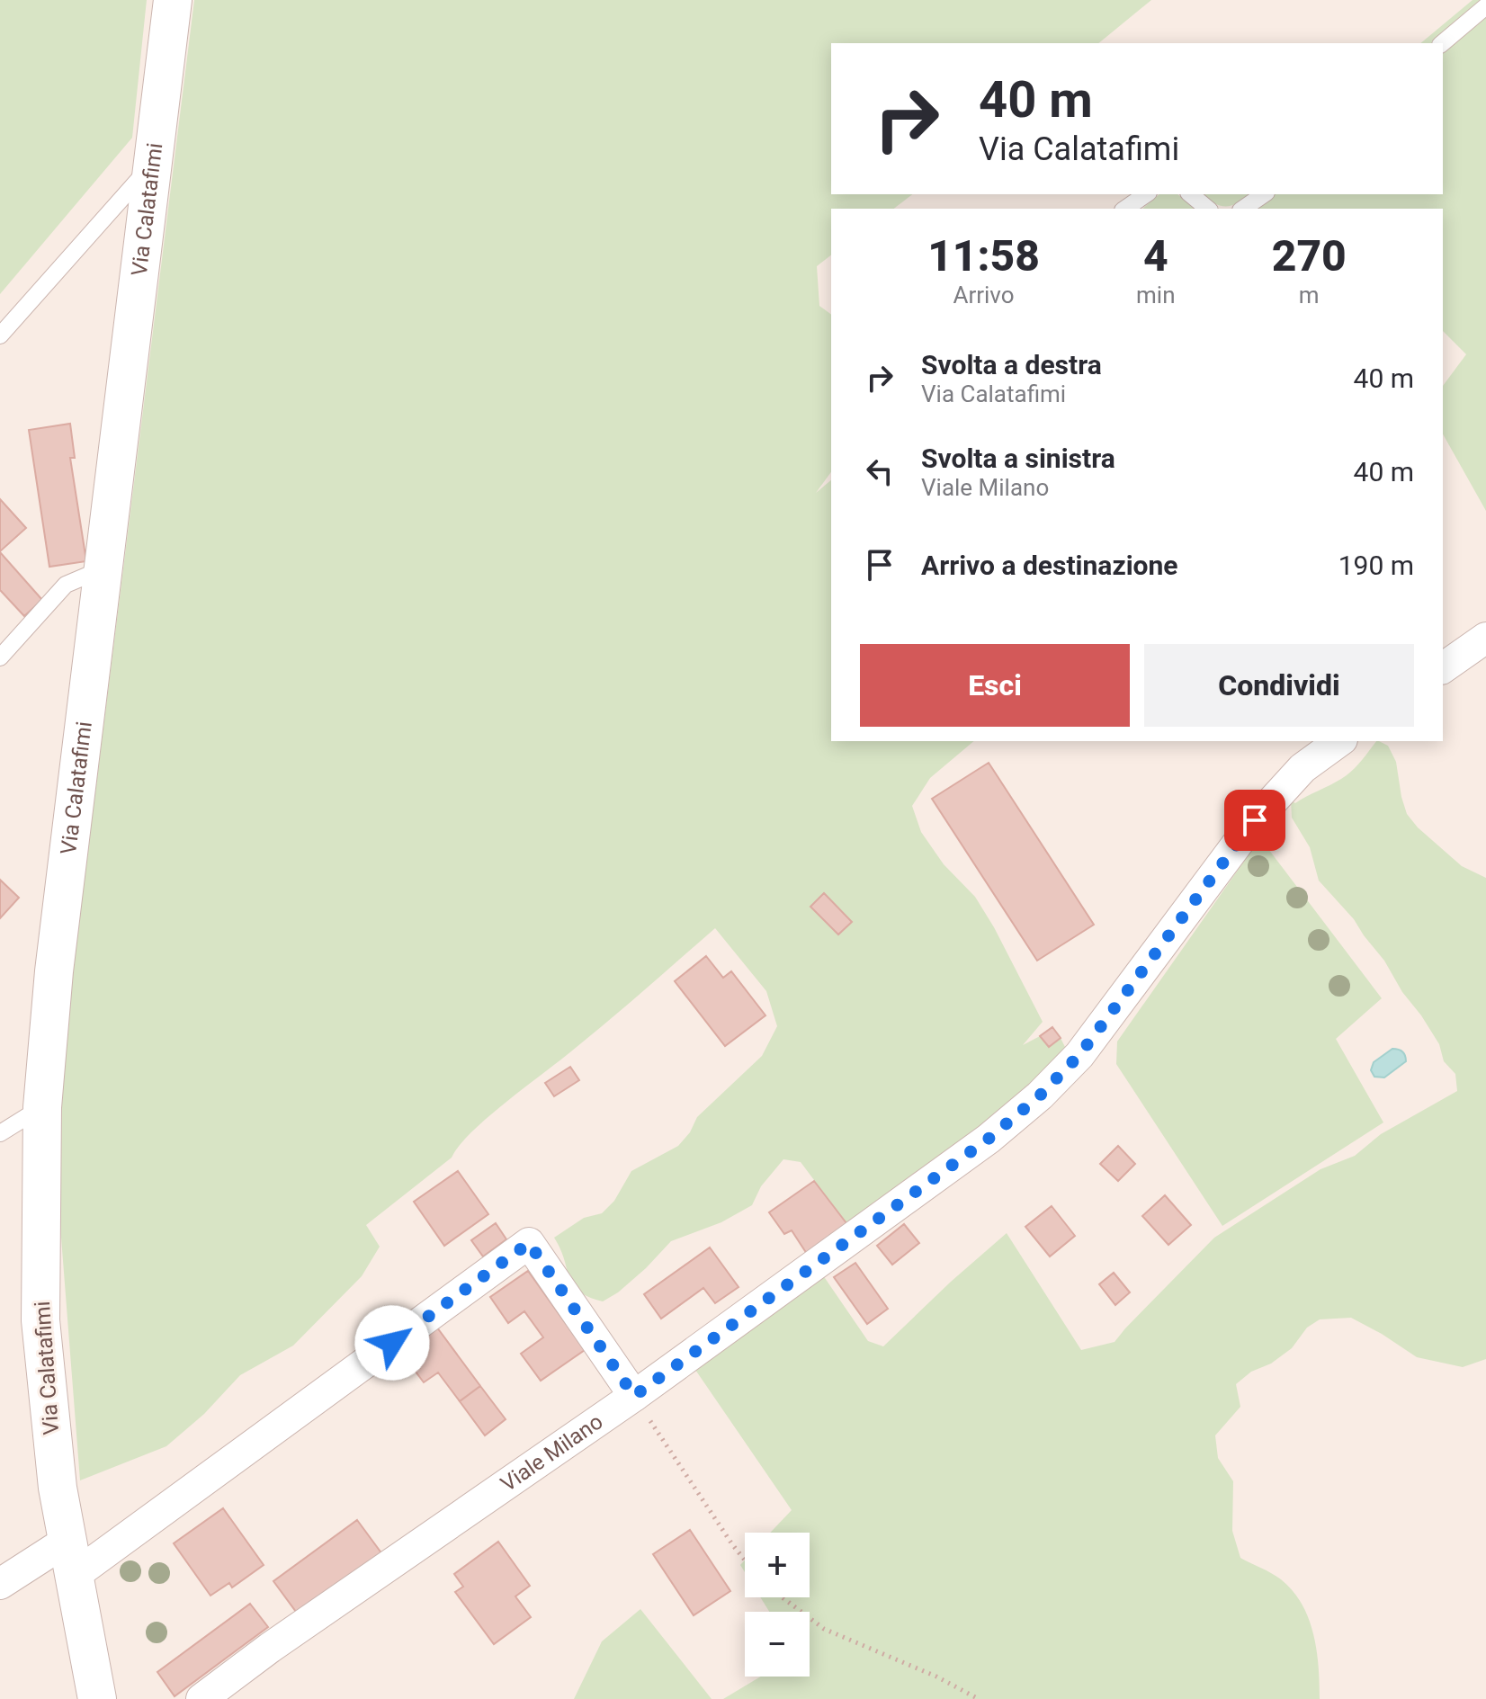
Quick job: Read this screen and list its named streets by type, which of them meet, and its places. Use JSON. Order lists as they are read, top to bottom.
{
  "streets": {
    "street": ["Via Calatafimi", "Viale Milano"]
  },
  "page": {
    "turn": ["40 m", "Via Calatafimi"],
    "eta": [
      "11:58",
      "Arrivo",
      "4",
      "min",
      "270",
      "m"
    ],
    "list": [
      {
        "name": "Svolta a destra",
        "note": "Via Calatafimi",
        "value": "40 m"
      },
      {
        "name": "Svolta a sinistra",
        "note": "Viale Milano",
        "value": "40 m"
      },
      {
        "name": "Arrivo a destinazione",
        "value": "190 m"
      }
    ],
    "buttons": ["Esci", "Condividi"],
    "map_buttons": ["+", "−"]
  }
}
